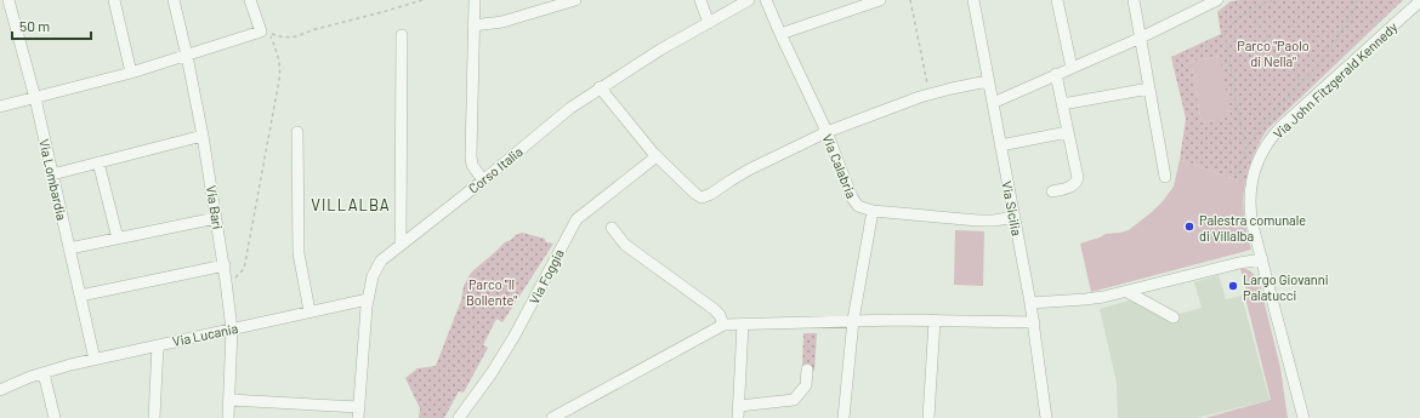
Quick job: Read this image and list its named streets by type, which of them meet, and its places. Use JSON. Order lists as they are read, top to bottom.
{
  "streets": {
    "street": [
      "Via John Fitzgerald Kennedy",
      "Via Calabria",
      "Corso Italia",
      "Via Lombardia",
      "Via Bari",
      "Via Sicilia",
      "Via Foggia",
      "Via Lucania"
    ]
  },
  "crossings": [
    ["Corso Italia", "Via Lucania"],
    ["Via Lombardia", "Via Lucania"],
    ["Via Bari", "Via Lucania"]
  ],
  "districts": ["VILLALBA"],
  "parks": ["Parco \"Paolo di Nella\"", "Parco \"Il Bollente\""],
  "places": ["Palestra comunale di Villalba", "Largo Giovanni Palatucci"],
  "scale_bar": "50 m"
}
